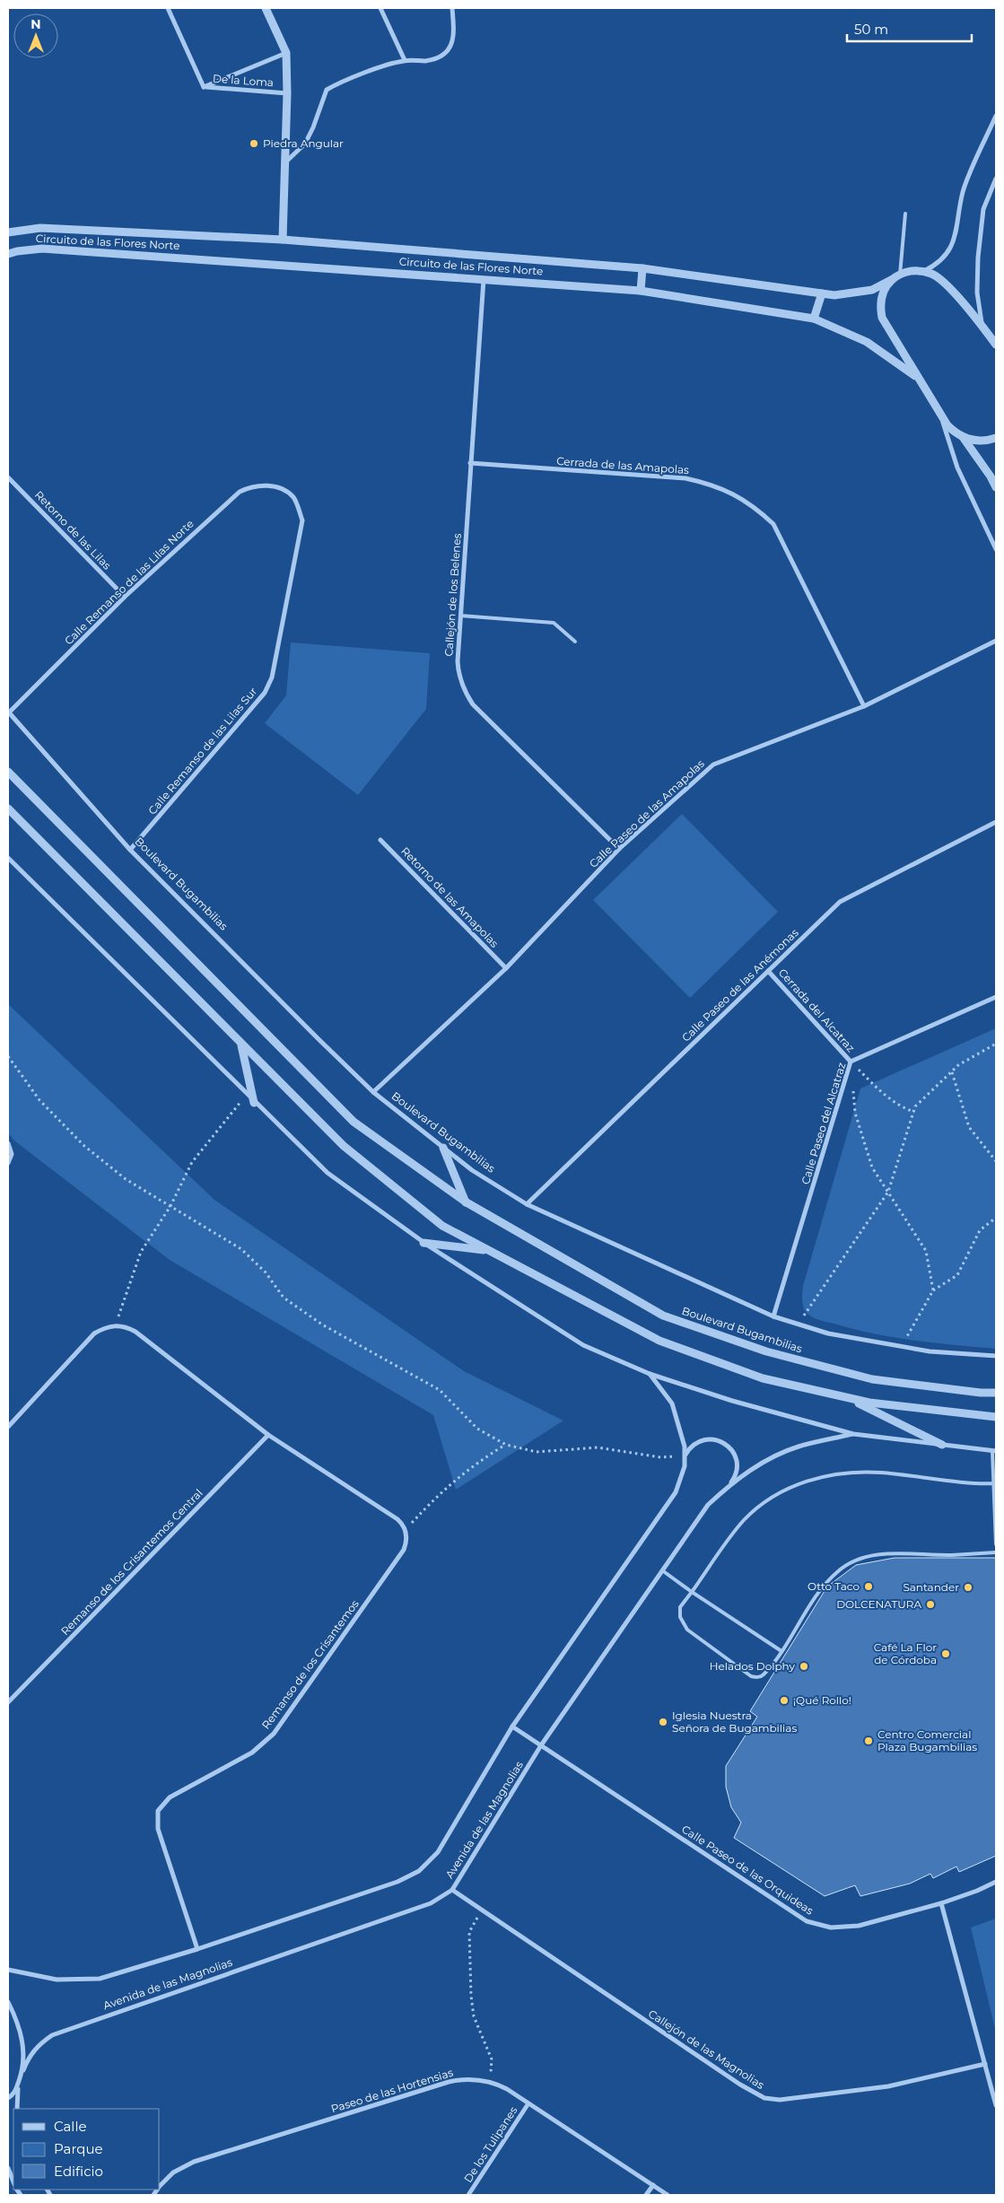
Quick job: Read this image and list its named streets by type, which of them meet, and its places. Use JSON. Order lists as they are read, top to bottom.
{
  "streets": {
    "street": [
      "De la Loma",
      "Circuito de las Flores Norte",
      "Cerrada de las Amapolas",
      "Retorno de las Lilas",
      "Calle Remanso de las Lilas Norte",
      "Callejón de los Belenes",
      "Calle Remanso de las Lilas Sur",
      "Calle Paseo de las Amapolas",
      "Boulevard Bugambilias",
      "Retorno de las Amapolas",
      "Calle Paseo de las Anémonas",
      "Cerrada del Alcatraz",
      "Calle Paseo del Alcatraz",
      "Remanso de los Crisantemos Central",
      "Remanso de los Crisantemos",
      "Avenida de las Magnolias",
      "Calle Paseo de las Orquideas",
      "Callejón de las Magnolias",
      "Paseo de las Hortensias",
      "De los Tulipanes"
    ]
  },
  "crossings": [
    ["Circuito de las Flores Norte", "Callejón de los Belenes"],
    ["Cerrada de las Amapolas", "Callejón de los Belenes"],
    ["Cerrada de las Amapolas", "Calle Paseo de las Amapolas"],
    ["Retorno de las Lilas", "Calle Remanso de las Lilas Norte"],
    ["Calle Remanso de las Lilas Norte", "Calle Remanso de las Lilas Sur"],
    ["Calle Remanso de las Lilas Norte", "Boulevard Bugambilias"],
    ["Callejón de los Belenes", "Calle Paseo de las Amapolas"],
    ["Calle Remanso de las Lilas Sur", "Boulevard Bugambilias"],
    ["Calle Paseo de las Amapolas", "Boulevard Bugambilias"],
    ["Calle Paseo de las Amapolas", "Retorno de las Amapolas"],
    ["Boulevard Bugambilias", "Calle Paseo de las Anémonas"],
    ["Boulevard Bugambilias", "Calle Paseo del Alcatraz"],
    ["Calle Paseo de las Anémonas", "Cerrada del Alcatraz"],
    ["Cerrada del Alcatraz", "Calle Paseo del Alcatraz"],
    ["Remanso de los Crisantemos", "Avenida de las Magnolias"],
    ["Avenida de las Magnolias", "Calle Paseo de las Orquideas"],
    ["Avenida de las Magnolias", "Callejón de las Magnolias"],
    ["Paseo de las Hortensias", "De los Tulipanes"]
  ],
  "places": [
    "Piedra Angular",
    "Otto Taco",
    "Santander",
    "DOLCENATURA",
    "Café La Flor de Córdoba",
    "Helados Dolphy",
    "¡Qué Rollo!",
    "Iglesia Nuestra Señora de Bugambilias",
    "Centro Comercial Plaza Bugambilias"
  ],
  "legend": ["Calle", "Parque", "Edificio"],
  "scale_bar": "50 m",
  "north": "top"
}
